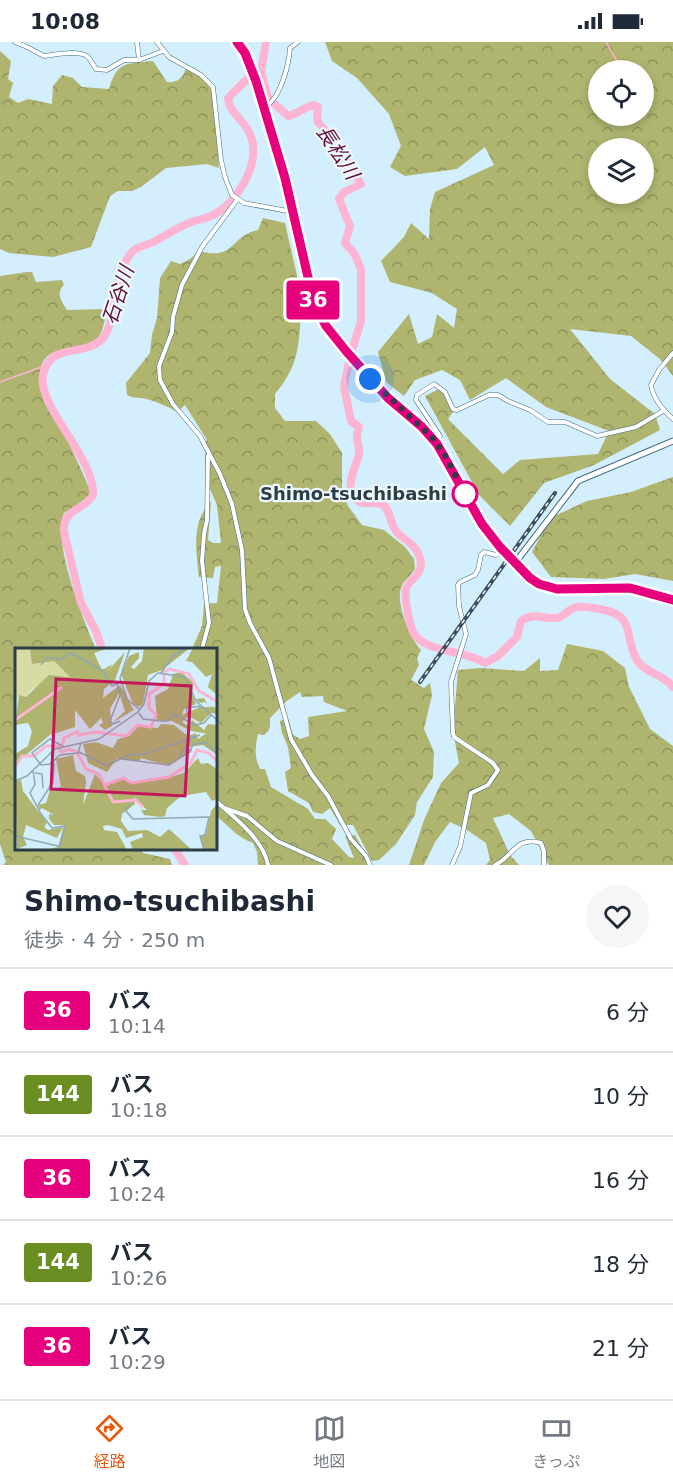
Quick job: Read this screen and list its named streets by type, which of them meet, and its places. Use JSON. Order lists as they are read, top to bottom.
{
  "water": ["長松川", "石谷川"],
  "places": ["Shimo-tsuchibashi"],
  "lines": ["bus line 36"],
  "page": {
    "status": "10:08",
    "on_map": "36",
    "heading": ["Shimo-tsuchibashi", "徒歩 · 4 分 · 250 m"],
    "list": [
      {
        "mark": "36",
        "name": "バス",
        "note": "10:14",
        "value": "6 分"
      },
      {
        "mark": "144",
        "name": "バス",
        "note": "10:18",
        "value": "10 分"
      },
      {
        "mark": "36",
        "name": "バス",
        "note": "10:24",
        "value": "16 分"
      },
      {
        "mark": "144",
        "name": "バス",
        "note": "10:26",
        "value": "18 分"
      },
      {
        "mark": "36",
        "name": "バス",
        "note": "10:29",
        "value": "21 分"
      }
    ],
    "tabs": ["経路", "地図", "きっぷ"]
  }
}
